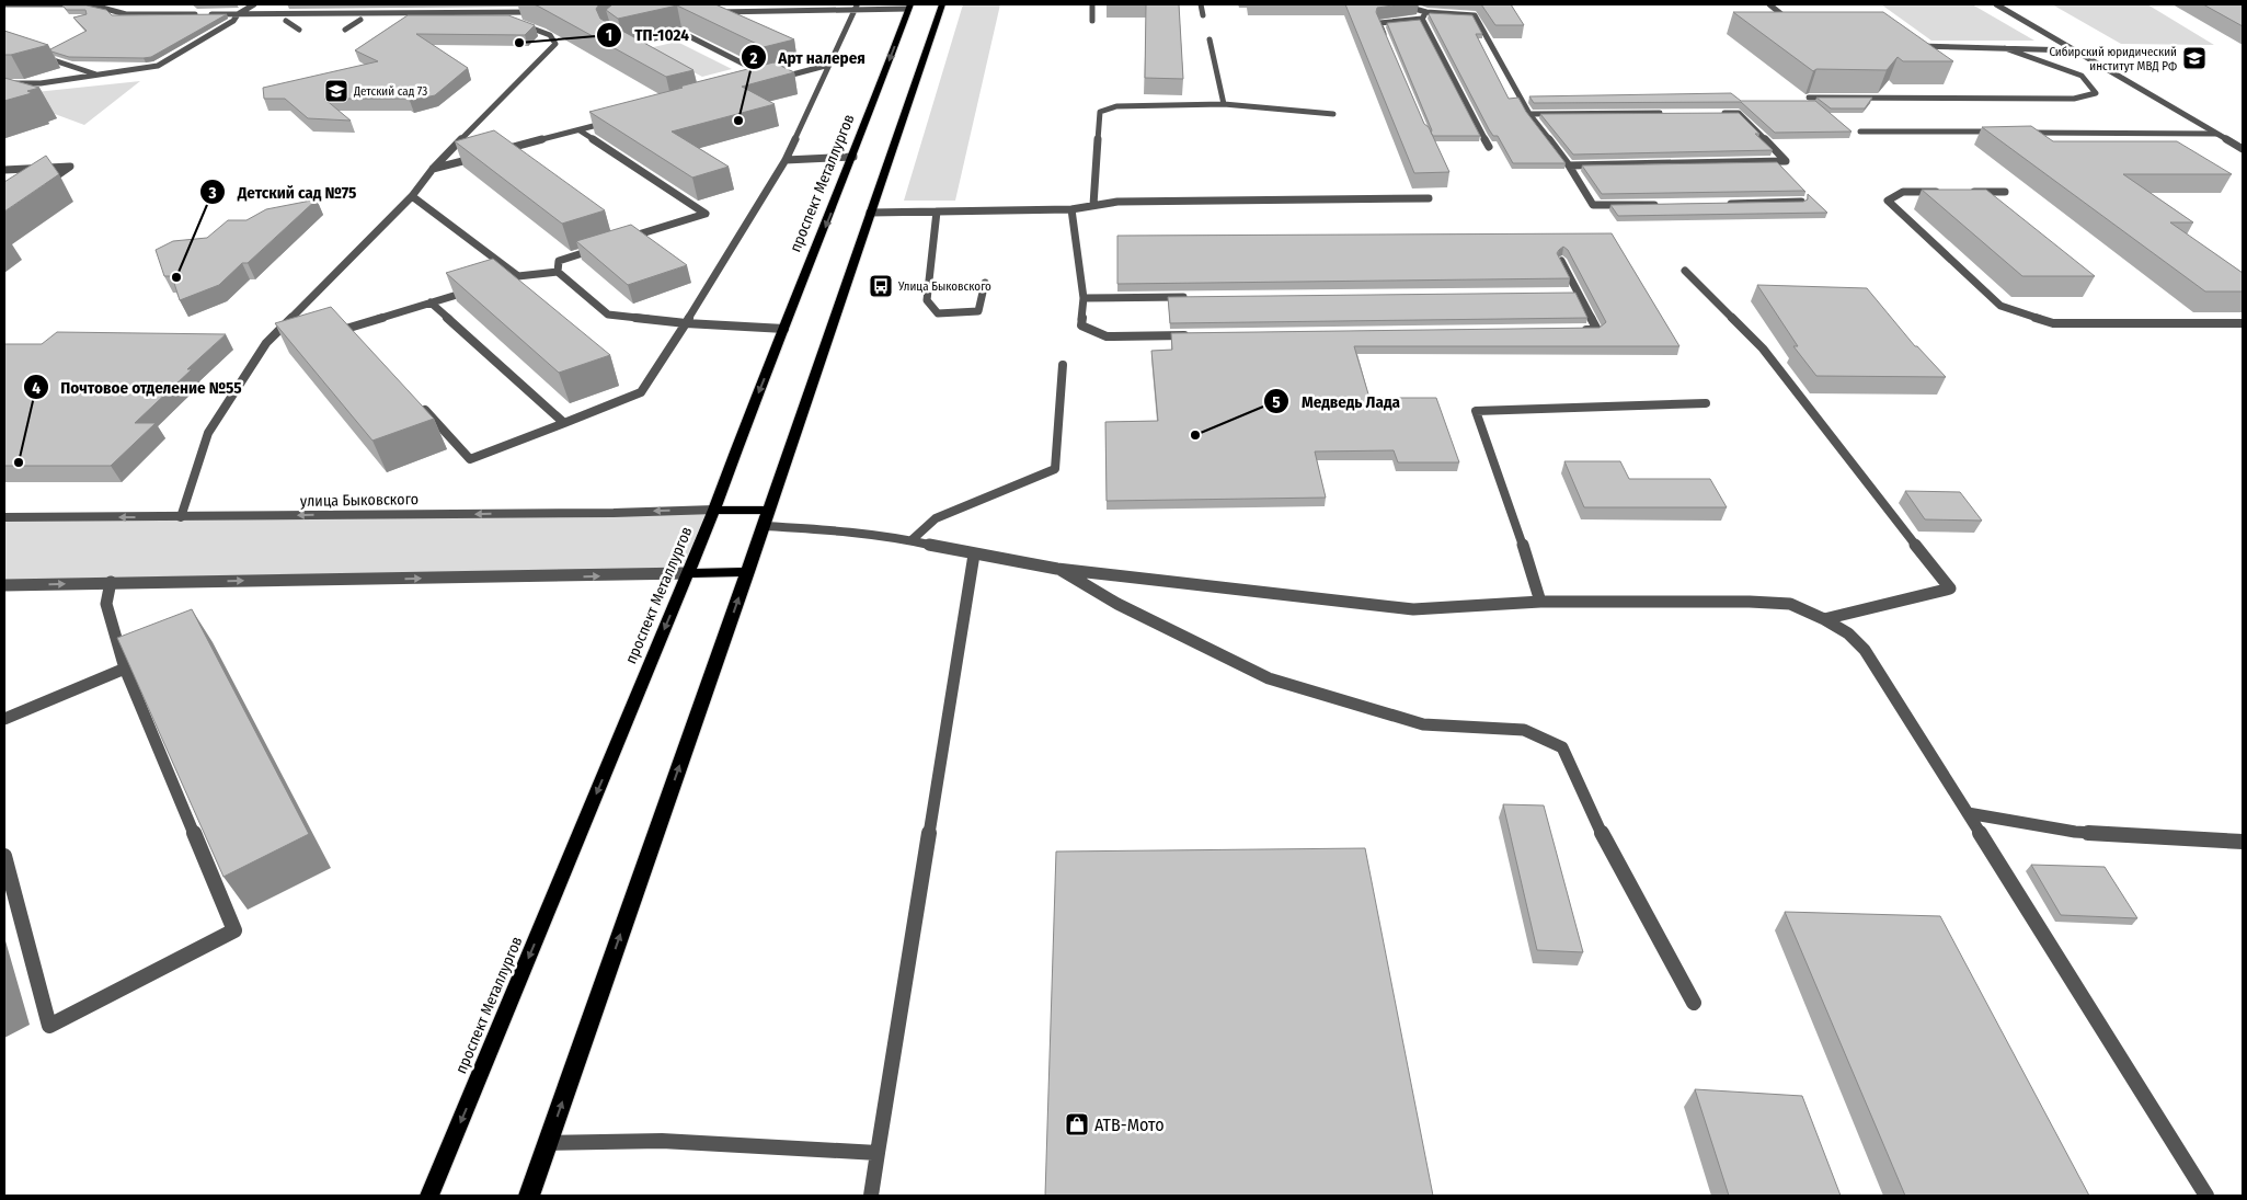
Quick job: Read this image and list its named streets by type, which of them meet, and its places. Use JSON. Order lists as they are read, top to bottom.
{
  "streets": {
    "main road": ["проспект Металлургов"],
    "street": ["улица Быковского"]
  },
  "crossings": [
    ["проспект Металлургов", "улица Быковского"]
  ],
  "places": {
    "other": [
      "ТП-1024",
      "Арт налерея",
      "Детский сад №75",
      "Медведь Лада",
      "Почтовое отделение №55"
    ],
    "school or university": ["Сибирский юридический институт МВД РФ", "Детский сад 73"],
    "bus stop": ["Улица Быковского"],
    "shop": ["АТВ-Мото"]
  }
}
